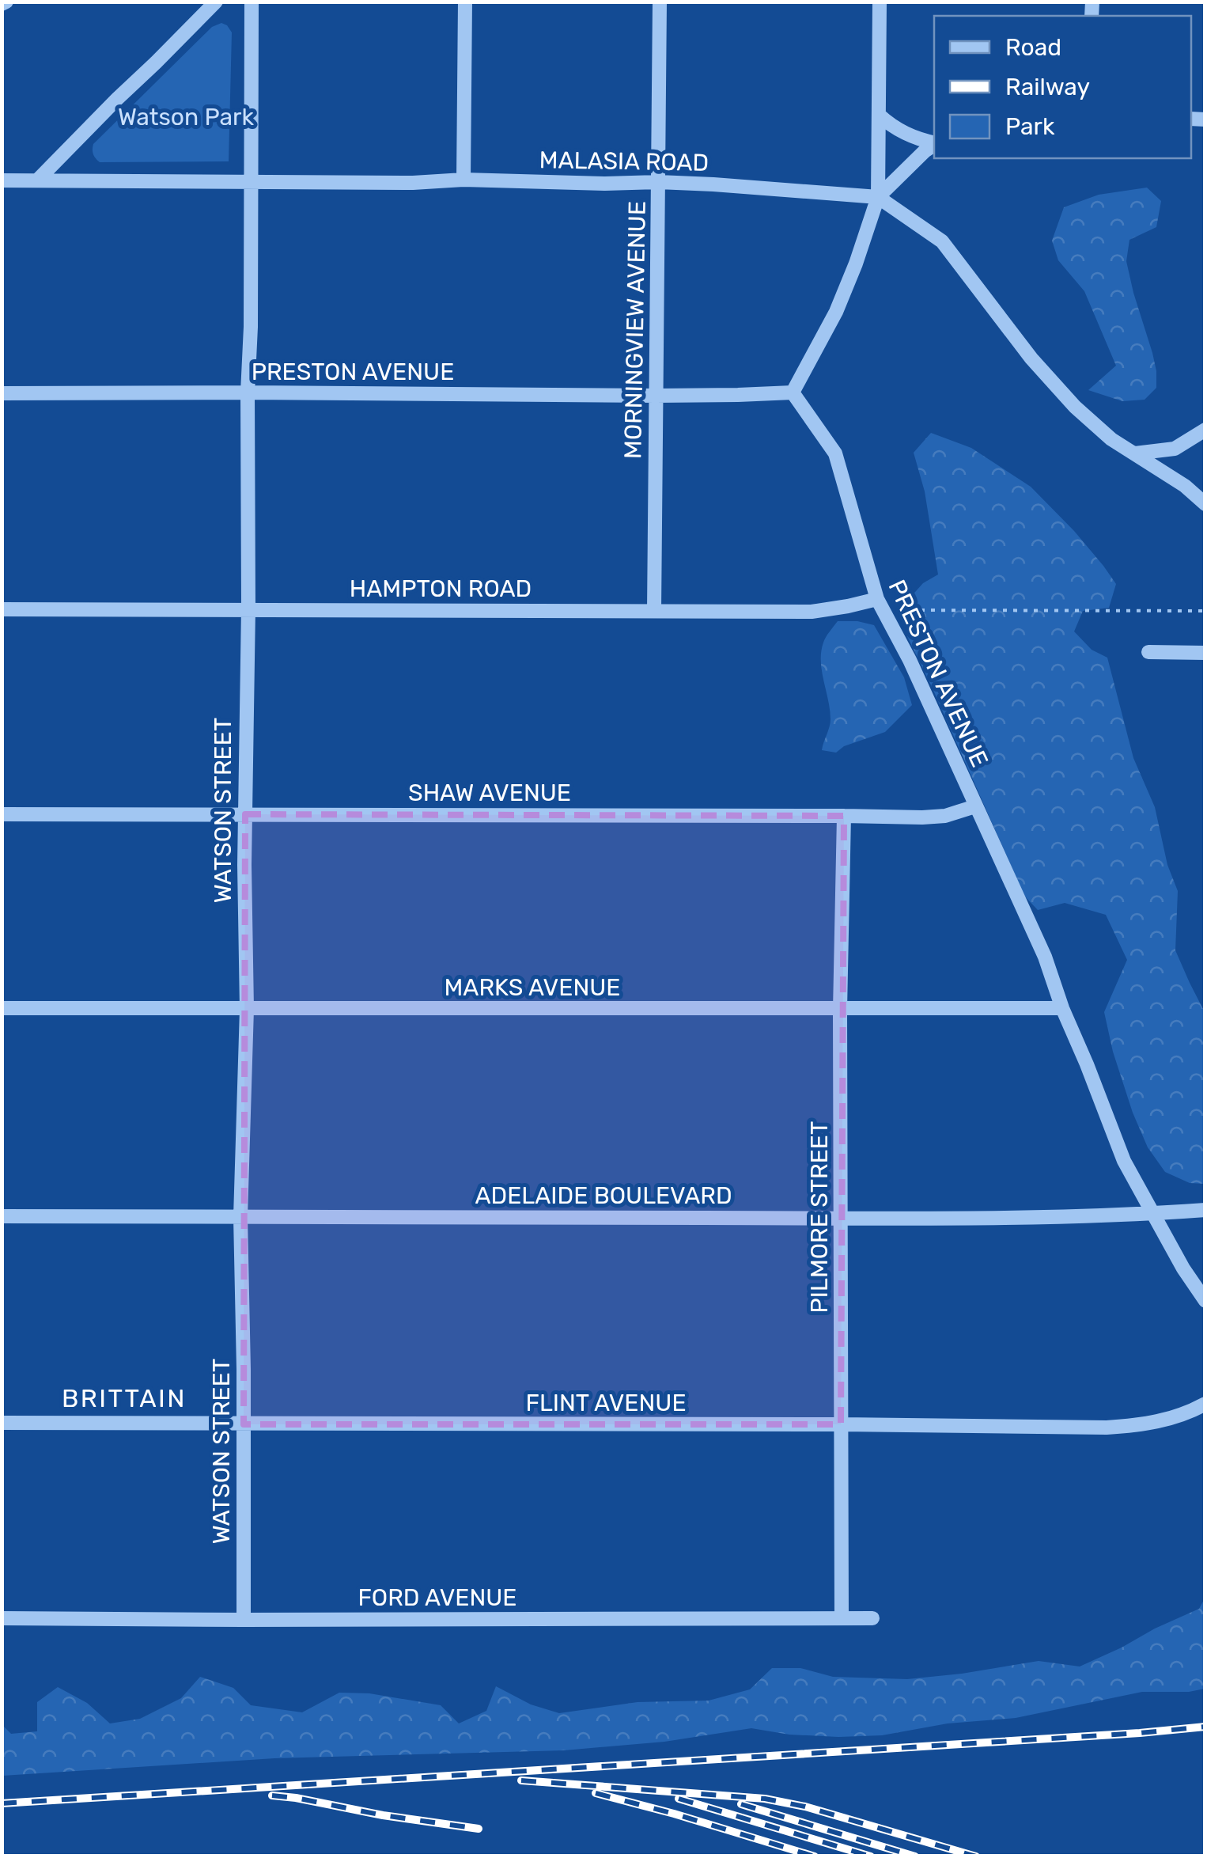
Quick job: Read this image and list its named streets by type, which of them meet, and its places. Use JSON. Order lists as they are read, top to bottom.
{
  "streets": {
    "street": [
      "MALASIA ROAD",
      "MORNINGVIEW AVENUE",
      "PRESTON AVENUE",
      "HAMPTON ROAD",
      "SHAW AVENUE",
      "WATSON STREET",
      "MARKS AVENUE",
      "ADELAIDE BOULEVARD",
      "PILMORE STREET",
      "FLINT AVENUE",
      "FORD AVENUE"
    ]
  },
  "crossings": [
    ["MALASIA ROAD", "MORNINGVIEW AVENUE"],
    ["MALASIA ROAD", "WATSON STREET"],
    ["MORNINGVIEW AVENUE", "PRESTON AVENUE"],
    ["MORNINGVIEW AVENUE", "HAMPTON ROAD"],
    ["PRESTON AVENUE", "HAMPTON ROAD"],
    ["PRESTON AVENUE", "SHAW AVENUE"],
    ["PRESTON AVENUE", "WATSON STREET"],
    ["PRESTON AVENUE", "MARKS AVENUE"],
    ["PRESTON AVENUE", "ADELAIDE BOULEVARD"],
    ["HAMPTON ROAD", "WATSON STREET"],
    ["SHAW AVENUE", "WATSON STREET"],
    ["SHAW AVENUE", "PILMORE STREET"],
    ["WATSON STREET", "MARKS AVENUE"],
    ["WATSON STREET", "ADELAIDE BOULEVARD"],
    ["WATSON STREET", "FLINT AVENUE"],
    ["WATSON STREET", "FORD AVENUE"],
    ["MARKS AVENUE", "PILMORE STREET"],
    ["ADELAIDE BOULEVARD", "PILMORE STREET"],
    ["PILMORE STREET", "FLINT AVENUE"],
    ["PILMORE STREET", "FORD AVENUE"]
  ],
  "districts": ["BRITTAIN"],
  "parks": ["Watson Park"],
  "legend": ["Road", "Railway", "Park"]
}
